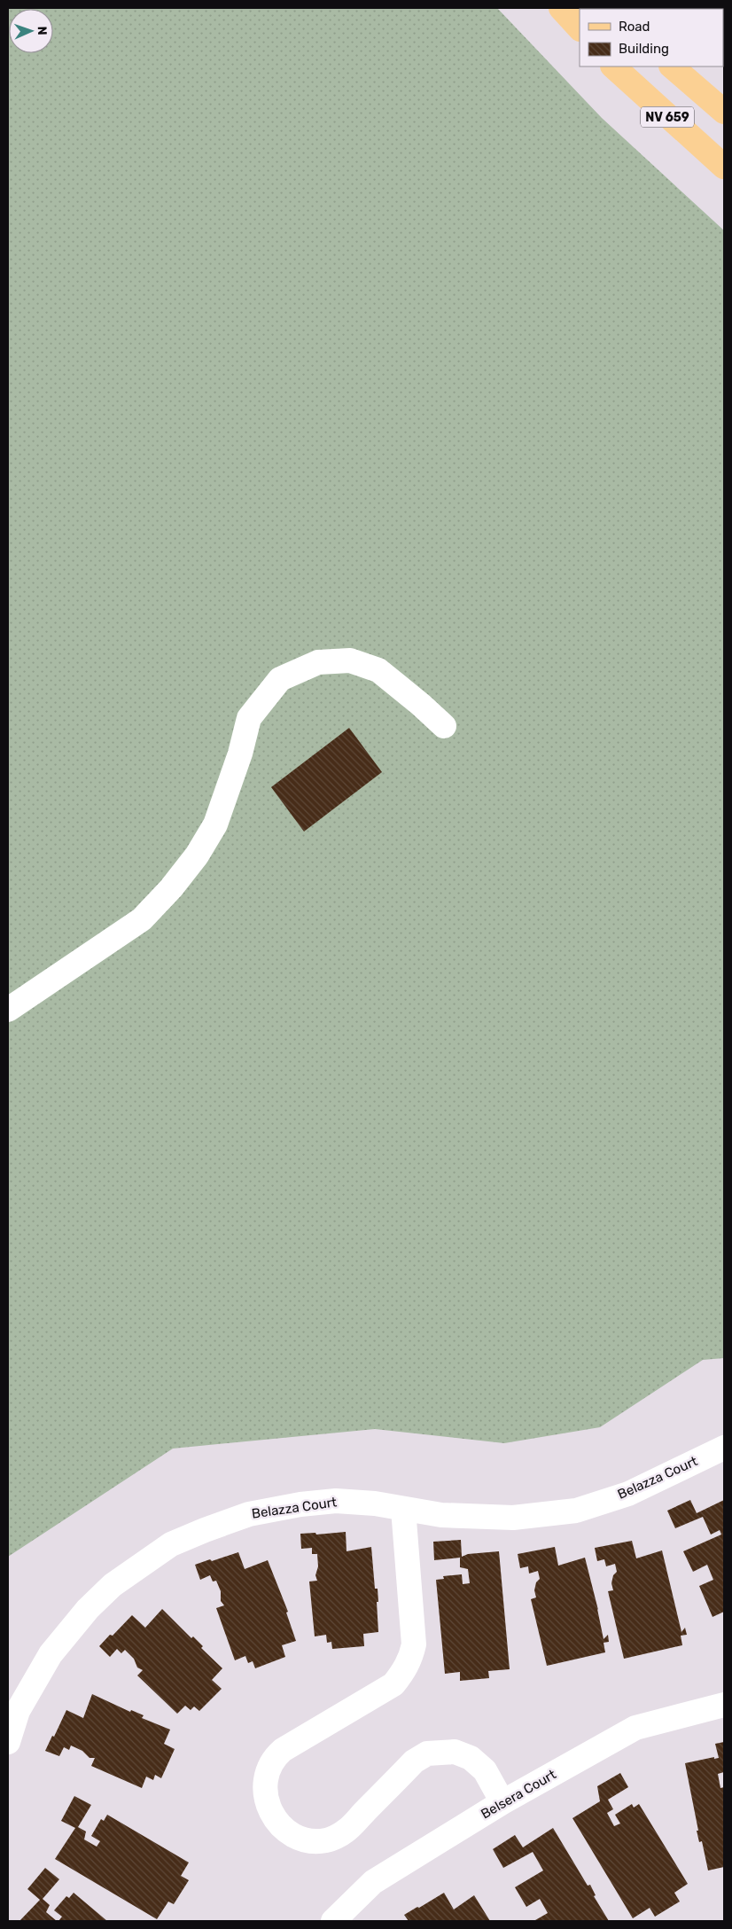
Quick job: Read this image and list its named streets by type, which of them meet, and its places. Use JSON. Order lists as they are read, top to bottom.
{
  "streets": {
    "main road": ["NV 659"],
    "street": ["Belazza Court", "Belsera Court"]
  },
  "legend": ["Road", "Building"],
  "north": "right"
}
